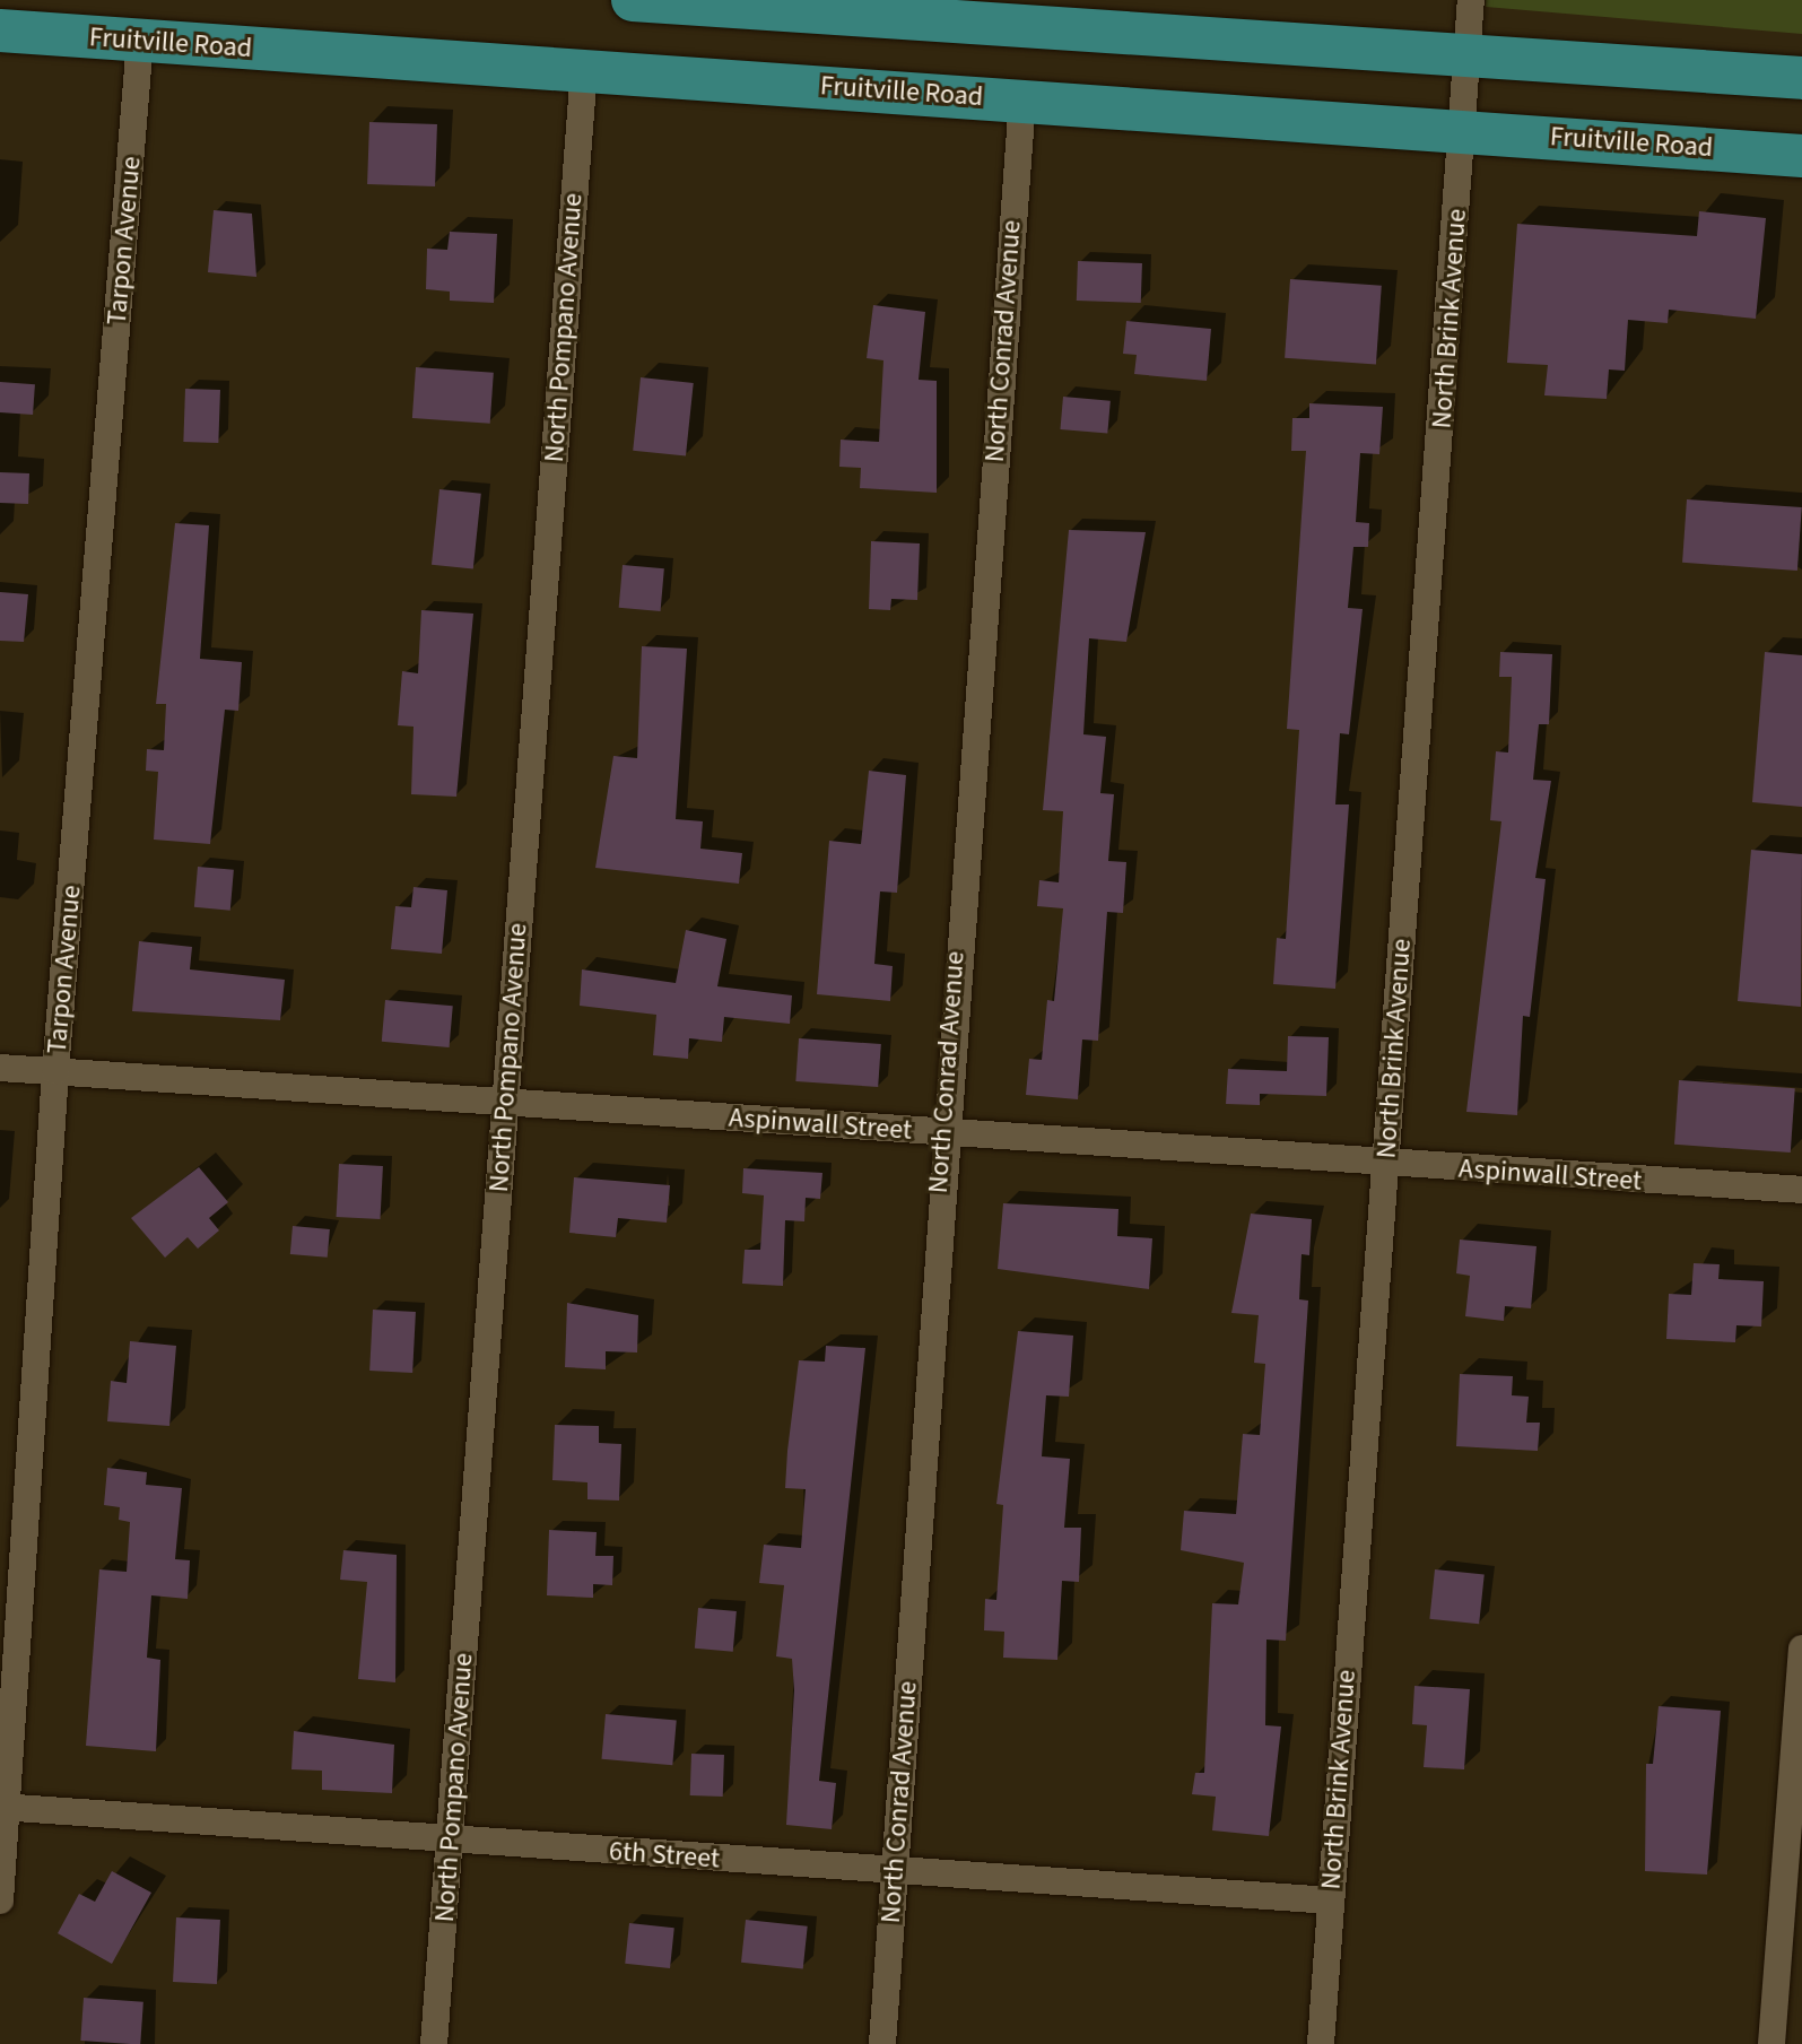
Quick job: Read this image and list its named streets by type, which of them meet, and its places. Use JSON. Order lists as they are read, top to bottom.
{
  "streets": {
    "main road": ["Fruitville Road"],
    "street": [
      "Tarpon Avenue",
      "North Brink Avenue",
      "North Pompano Avenue",
      "North Conrad Avenue",
      "Aspinwall Street",
      "6th Street"
    ]
  },
  "crossings": [
    ["Fruitville Road", "Tarpon Avenue"],
    ["Fruitville Road", "North Brink Avenue"],
    ["Fruitville Road", "North Pompano Avenue"],
    ["Fruitville Road", "North Conrad Avenue"],
    ["Tarpon Avenue", "Aspinwall Street"],
    ["Tarpon Avenue", "6th Street"],
    ["North Brink Avenue", "Aspinwall Street"],
    ["North Brink Avenue", "6th Street"],
    ["North Pompano Avenue", "Aspinwall Street"],
    ["North Pompano Avenue", "6th Street"],
    ["North Conrad Avenue", "Aspinwall Street"],
    ["North Conrad Avenue", "6th Street"]
  ]
}
